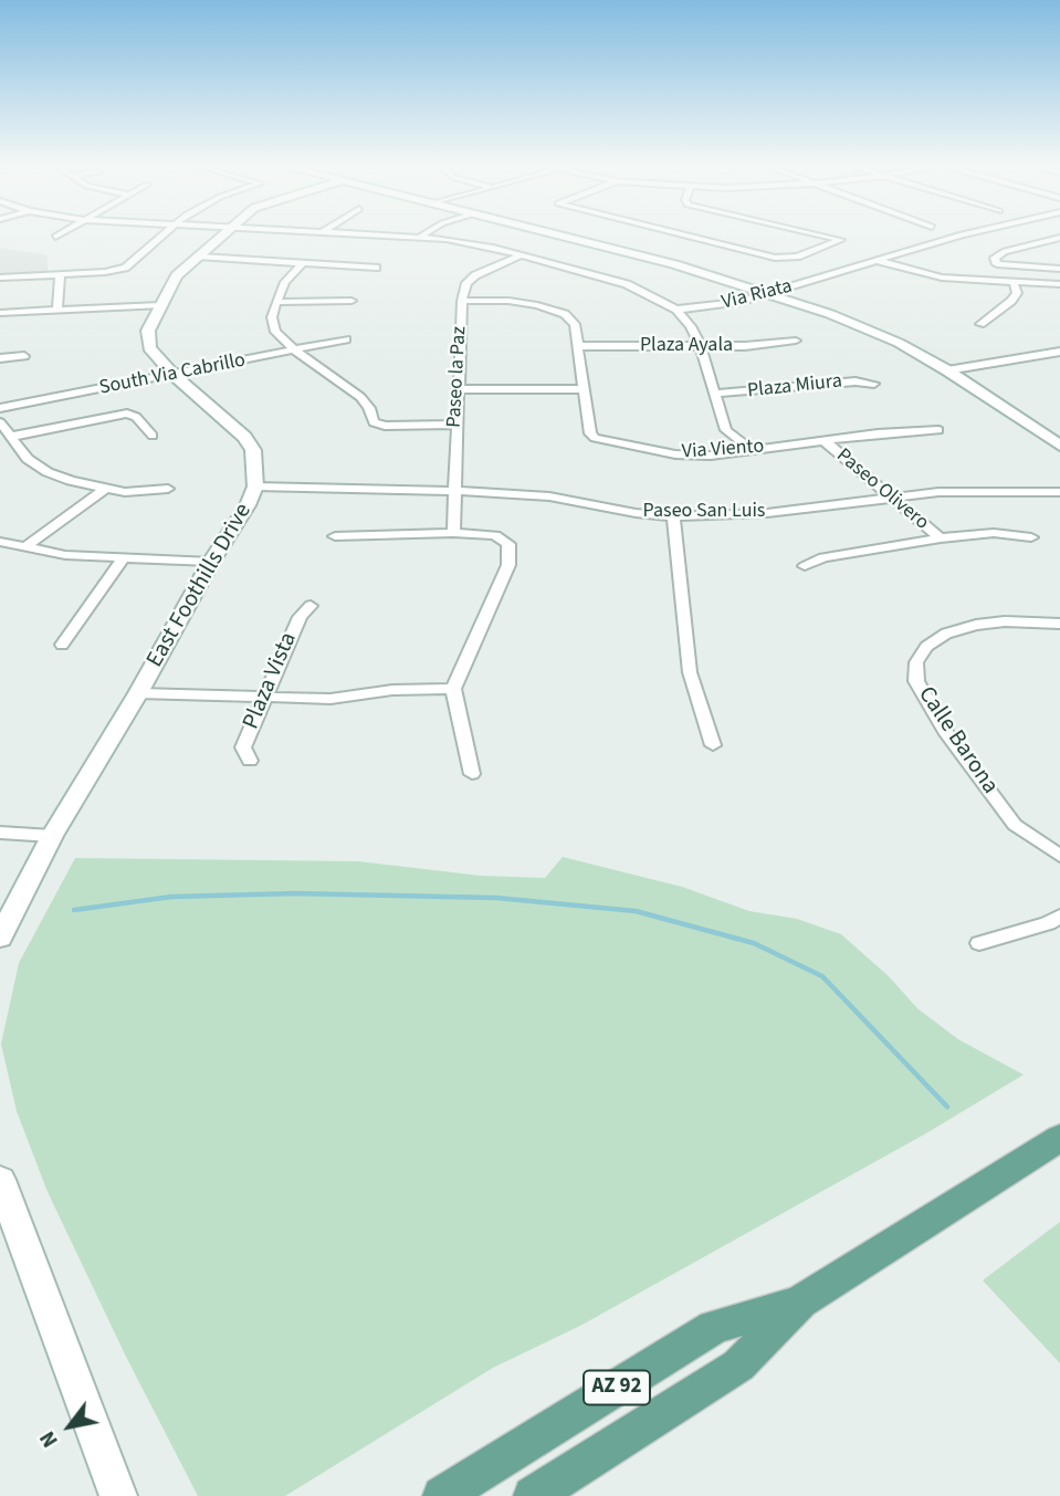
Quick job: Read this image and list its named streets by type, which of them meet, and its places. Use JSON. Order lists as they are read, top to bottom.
{
  "streets": {
    "main road": ["AZ 92"],
    "street": [
      "Via Riata",
      "Plaza Ayala",
      "South Via Cabrillo",
      "Paseo la Paz",
      "Plaza Miura",
      "Via Viento",
      "Paseo Olivero",
      "Paseo San Luis",
      "East Foothills Drive",
      "Plaza Vista",
      "Calle Barona"
    ]
  },
  "crossings": [
    ["South Via Cabrillo", "East Foothills Drive"],
    ["Paseo la Paz", "Paseo San Luis"],
    ["Via Viento", "Paseo Olivero"],
    ["Paseo Olivero", "Paseo San Luis"],
    ["Paseo San Luis", "East Foothills Drive"]
  ],
  "north": "bottom left"
}
